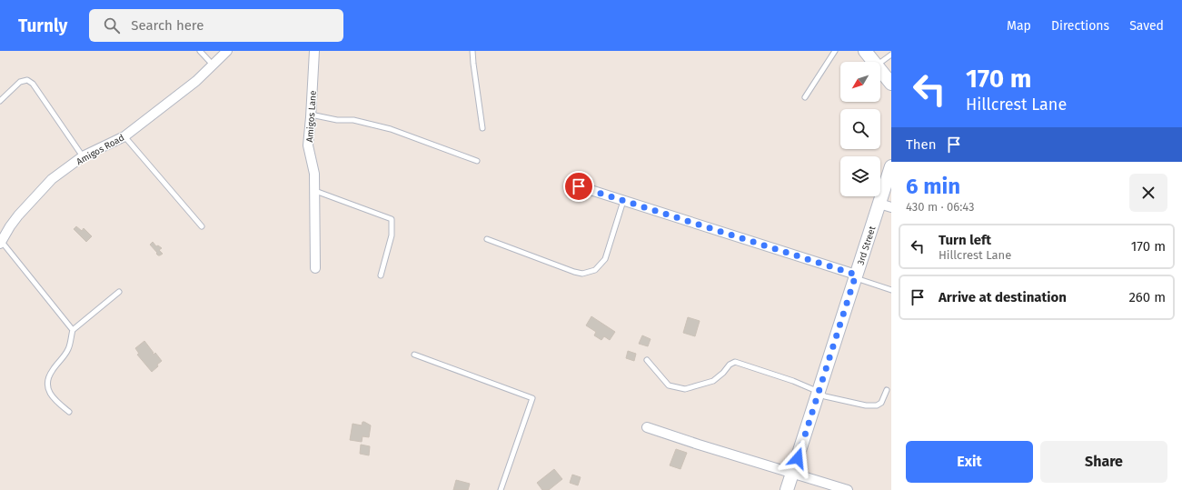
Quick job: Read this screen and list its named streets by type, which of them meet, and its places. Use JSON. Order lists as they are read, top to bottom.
{
  "streets": {
    "main road": ["3rd Street"],
    "street": ["Amigos Lane", "Amigos Road"]
  },
  "north": "bottom left",
  "page": {
    "header": "Turnly",
    "search": "Search here",
    "nav": ["Map", "Directions", "Saved"],
    "turn": ["170 m", "Hillcrest Lane"],
    "then": "Then",
    "heading": ["6 min", "430 m · 06:43"],
    "list": [
      {
        "name": "Turn left",
        "note": "Hillcrest Lane",
        "value": "170 m"
      },
      {
        "name": "Arrive at destination",
        "value": "260 m"
      }
    ],
    "buttons": ["Exit", "Share"]
  }
}
